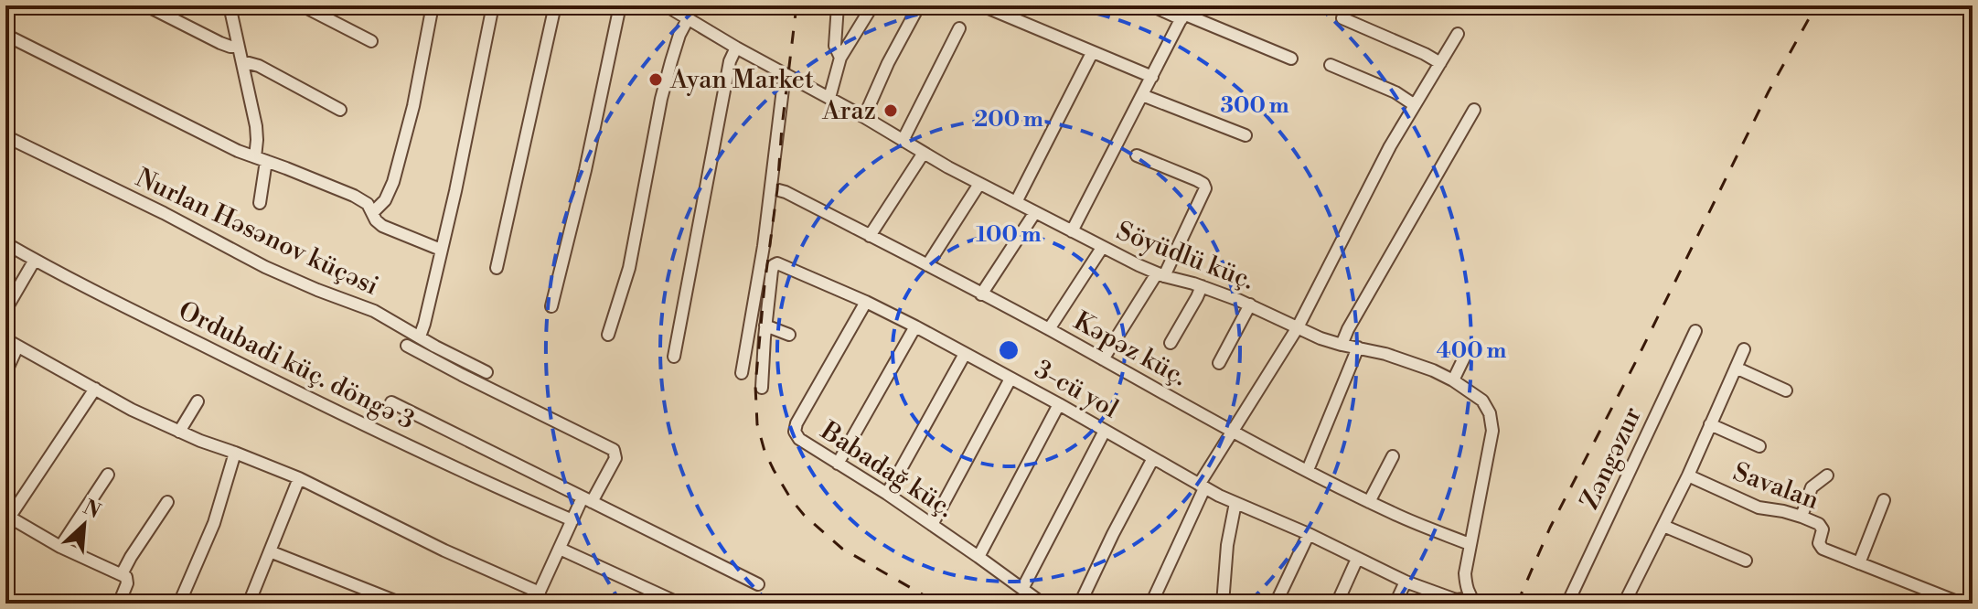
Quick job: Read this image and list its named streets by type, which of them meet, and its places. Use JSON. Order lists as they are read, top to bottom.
{
  "streets": {
    "street": [
      "Nurlan Həsənov küçəsi",
      "Söyüdlü küç.",
      "Kəpəz küç.",
      "Ordubadi küç. döngə 3",
      "3-cü yol",
      "Zəngəzur",
      "Babadağ küç.",
      "Savalan"
    ]
  },
  "crossings": [
    ["Söyüdlü küç.", "Kəpəz küç."],
    ["Söyüdlü küç.", "3-cü yol"],
    ["3-cü yol", "Babadağ küç."]
  ],
  "places": ["Ayan Market", "Araz"],
  "north": "top right",
  "rings": [
    "300 m",
    "200 m",
    "100 m",
    "400 m"
  ]
}
